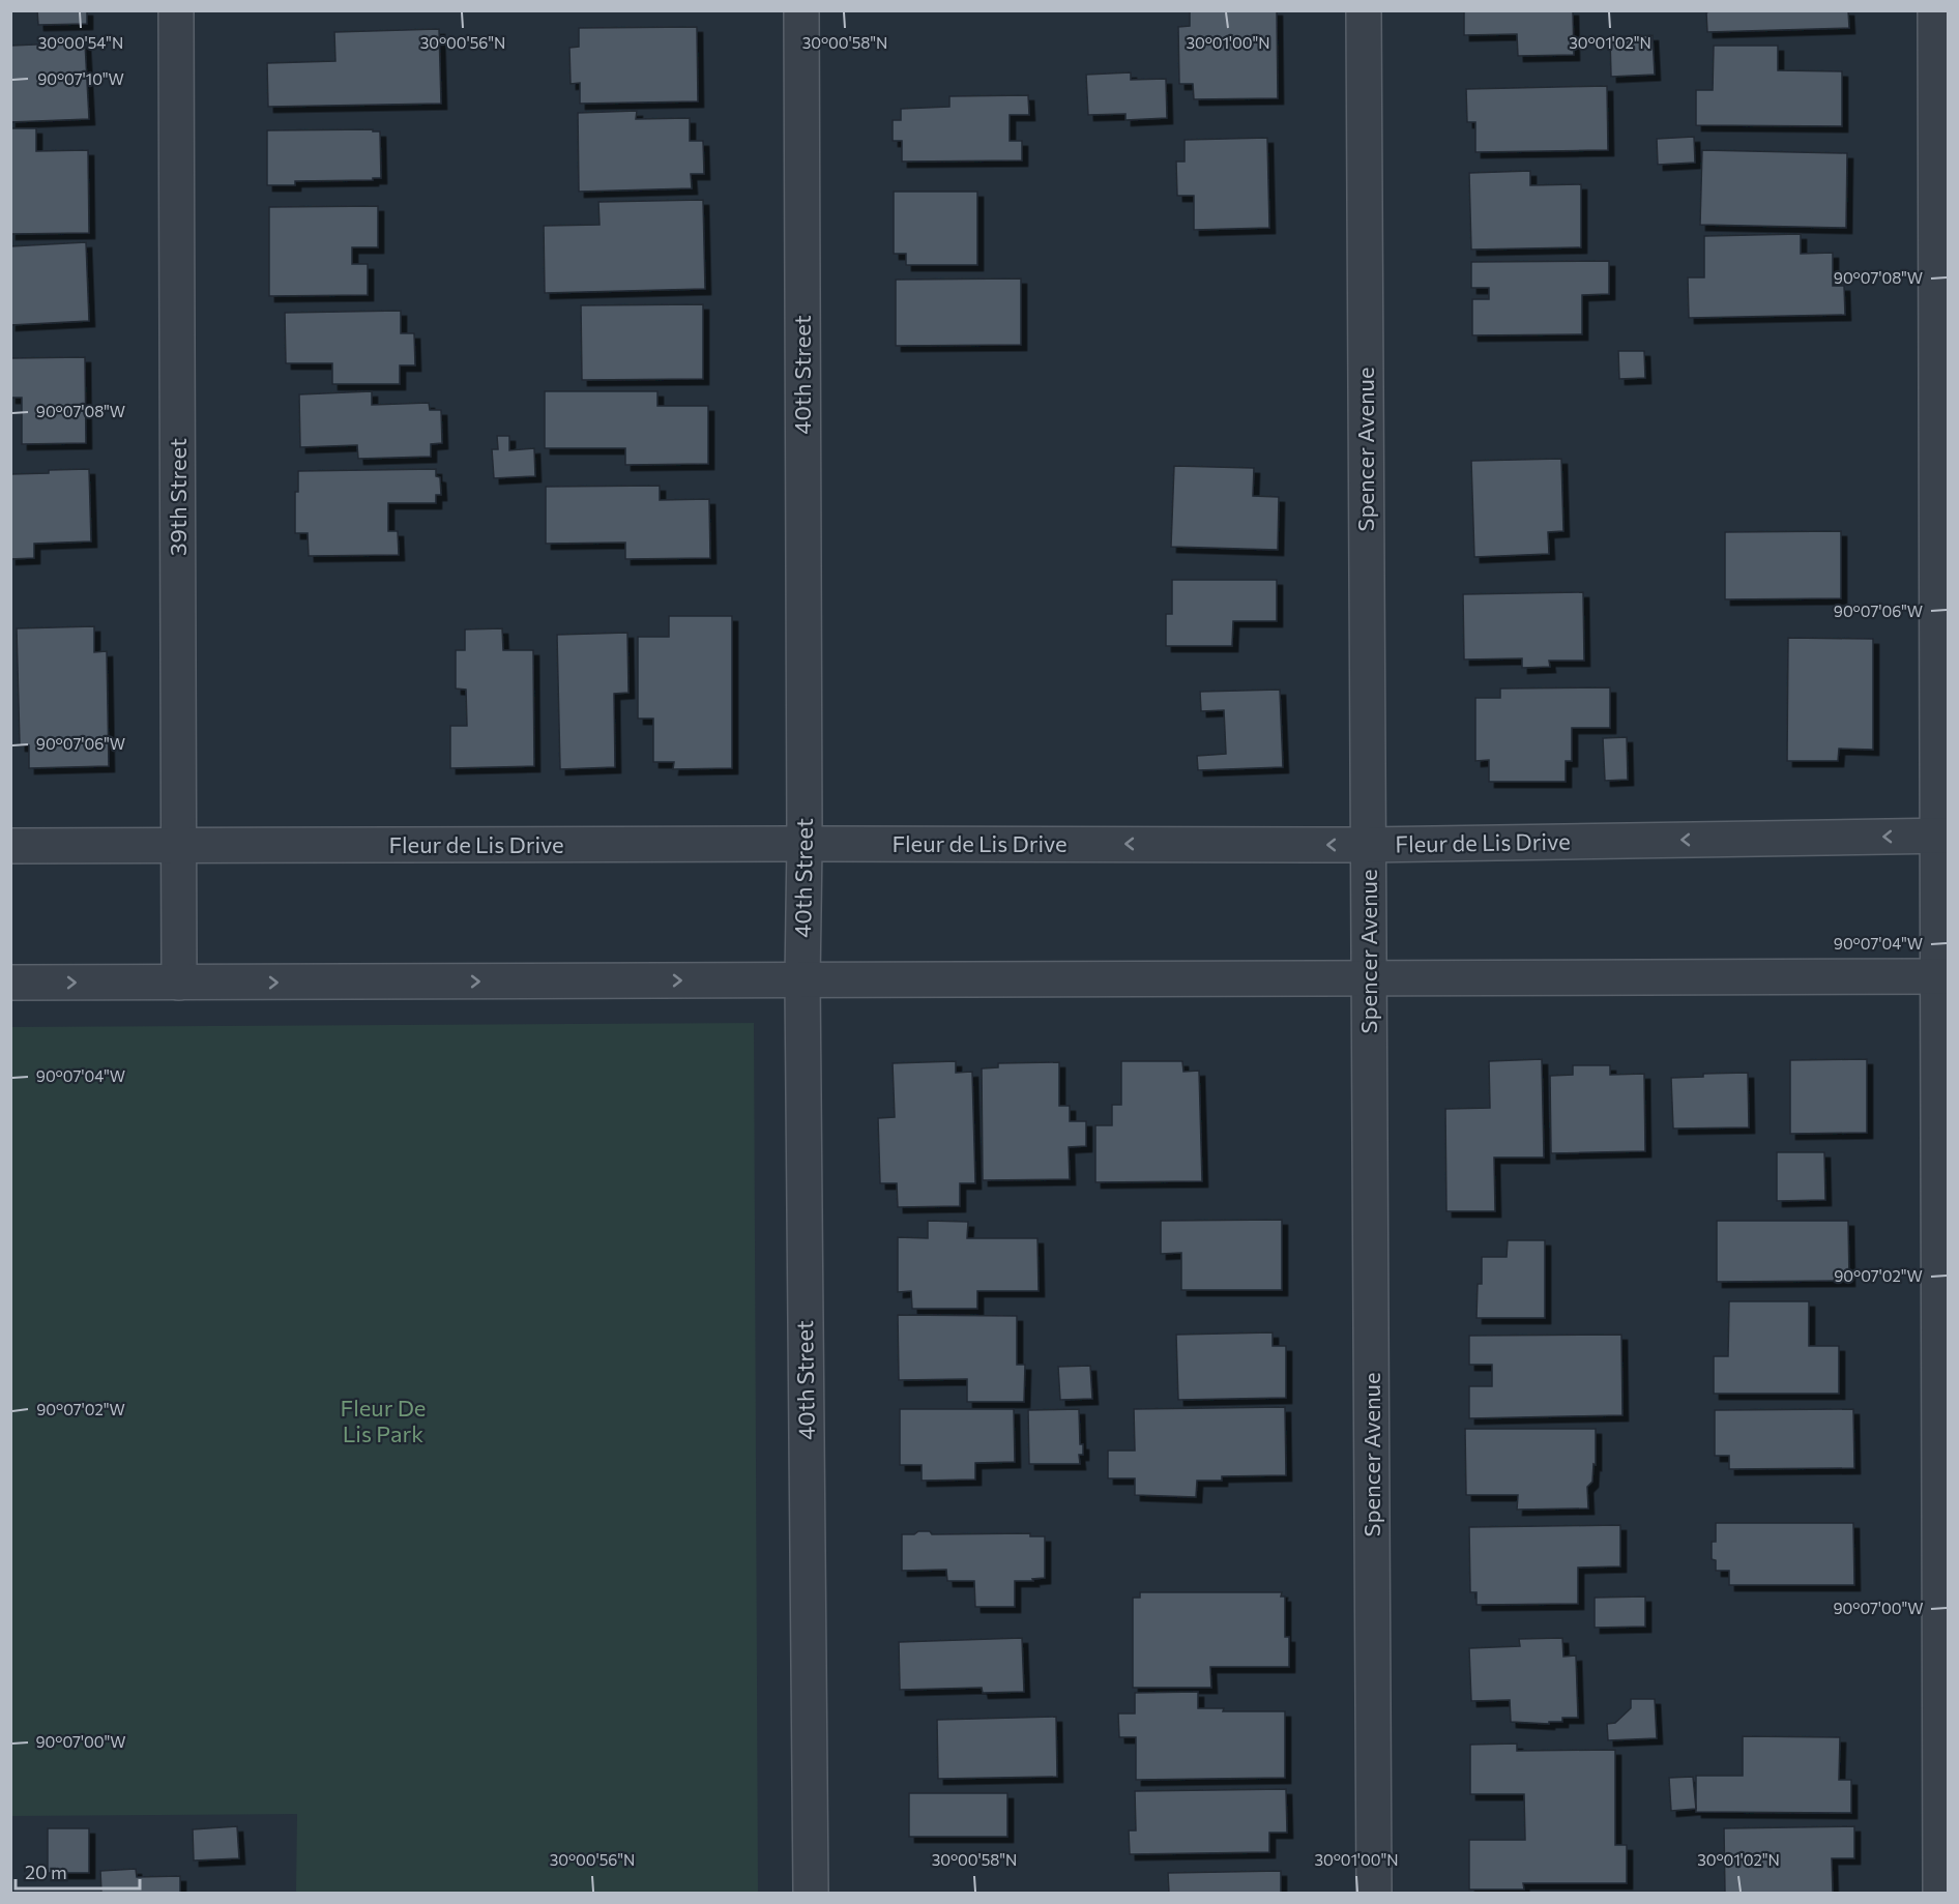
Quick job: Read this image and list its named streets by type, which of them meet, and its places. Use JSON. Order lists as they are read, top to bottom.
{
  "streets": {
    "street": [
      "40th Street",
      "Spencer Avenue",
      "39th Street",
      "Fleur de Lis Drive"
    ]
  },
  "crossings": [
    ["40th Street", "Fleur de Lis Drive"],
    ["Spencer Avenue", "Fleur de Lis Drive"],
    ["39th Street", "Fleur de Lis Drive"]
  ],
  "parks": ["Fleur De Lis Park"],
  "scale_bar": "20 m",
  "coordinates": [
    "30°00'54\"N",
    "30°00'56\"N",
    "30°00'58\"N",
    "30°01'00\"N",
    "30°01'02\"N",
    "90°07'10\"W",
    "90°07'08\"W",
    "90°07'06\"W",
    "90°07'04\"W",
    "90°07'02\"W",
    "90°07'00\"W"
  ]
}
